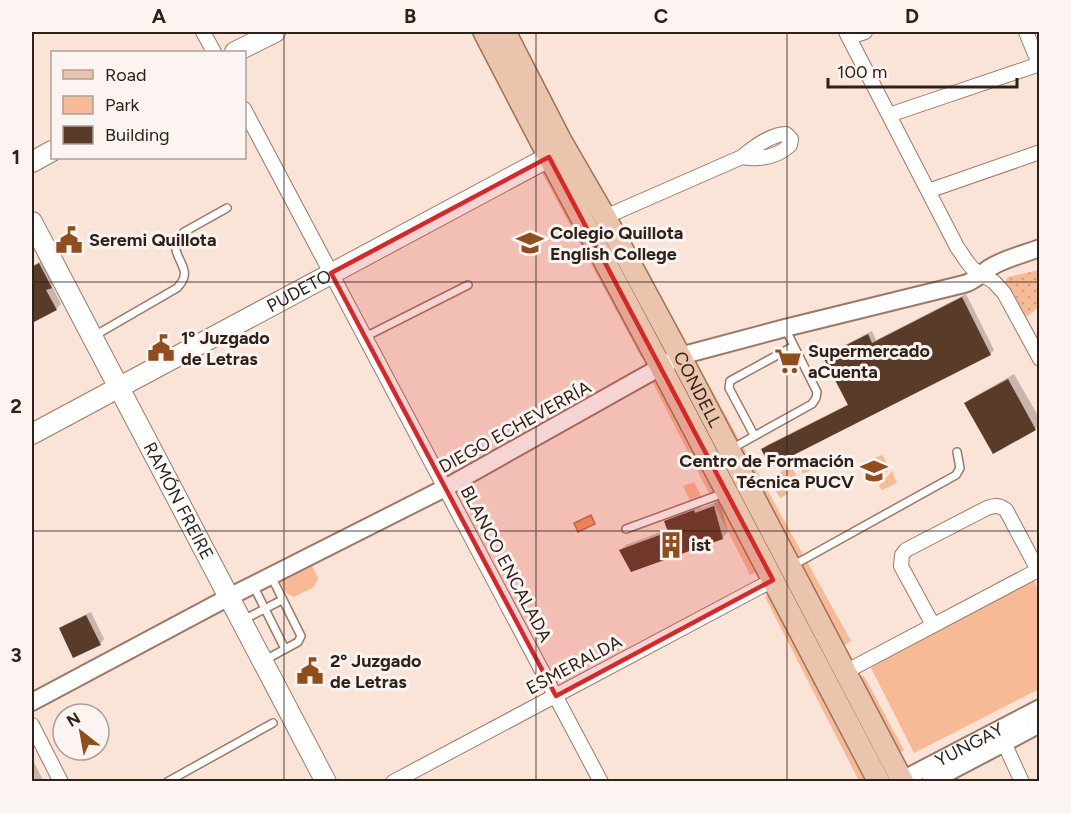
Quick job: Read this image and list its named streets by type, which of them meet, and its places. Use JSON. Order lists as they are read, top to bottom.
{
  "streets": {
    "main road": ["PUDETO", "CONDELL", "RAMÓN FREIRE"],
    "street": [
      "DIEGO ECHEVERRÍA",
      "BLANCO ENCALADA",
      "ESMERALDA",
      "YUNGAY"
    ]
  },
  "crossings": [
    ["PUDETO", "CONDELL"],
    ["PUDETO", "RAMÓN FREIRE"],
    ["PUDETO", "BLANCO ENCALADA"],
    ["CONDELL", "DIEGO ECHEVERRÍA"],
    ["CONDELL", "ESMERALDA"],
    ["CONDELL", "YUNGAY"],
    ["DIEGO ECHEVERRÍA", "RAMÓN FREIRE"],
    ["DIEGO ECHEVERRÍA", "BLANCO ENCALADA"],
    ["BLANCO ENCALADA", "ESMERALDA"]
  ],
  "places": {
    "public building": ["Seremi Quillota", "1º Juzgado de Letras", "2º Juzgado de Letras"],
    "school or university": ["Colegio Quillota English College", "Centro de Formación Técnica PUCV"],
    "supermarket": ["Supermercado aCuenta"],
    "building": ["ist"]
  },
  "legend": ["Road", "Park", "Building"],
  "scale_bar": "100 m",
  "north": "top left",
  "grid": {
    "columns": [
      "A",
      "B",
      "C",
      "D"
    ],
    "rows": ["1", "2", "3"]
  }
}
